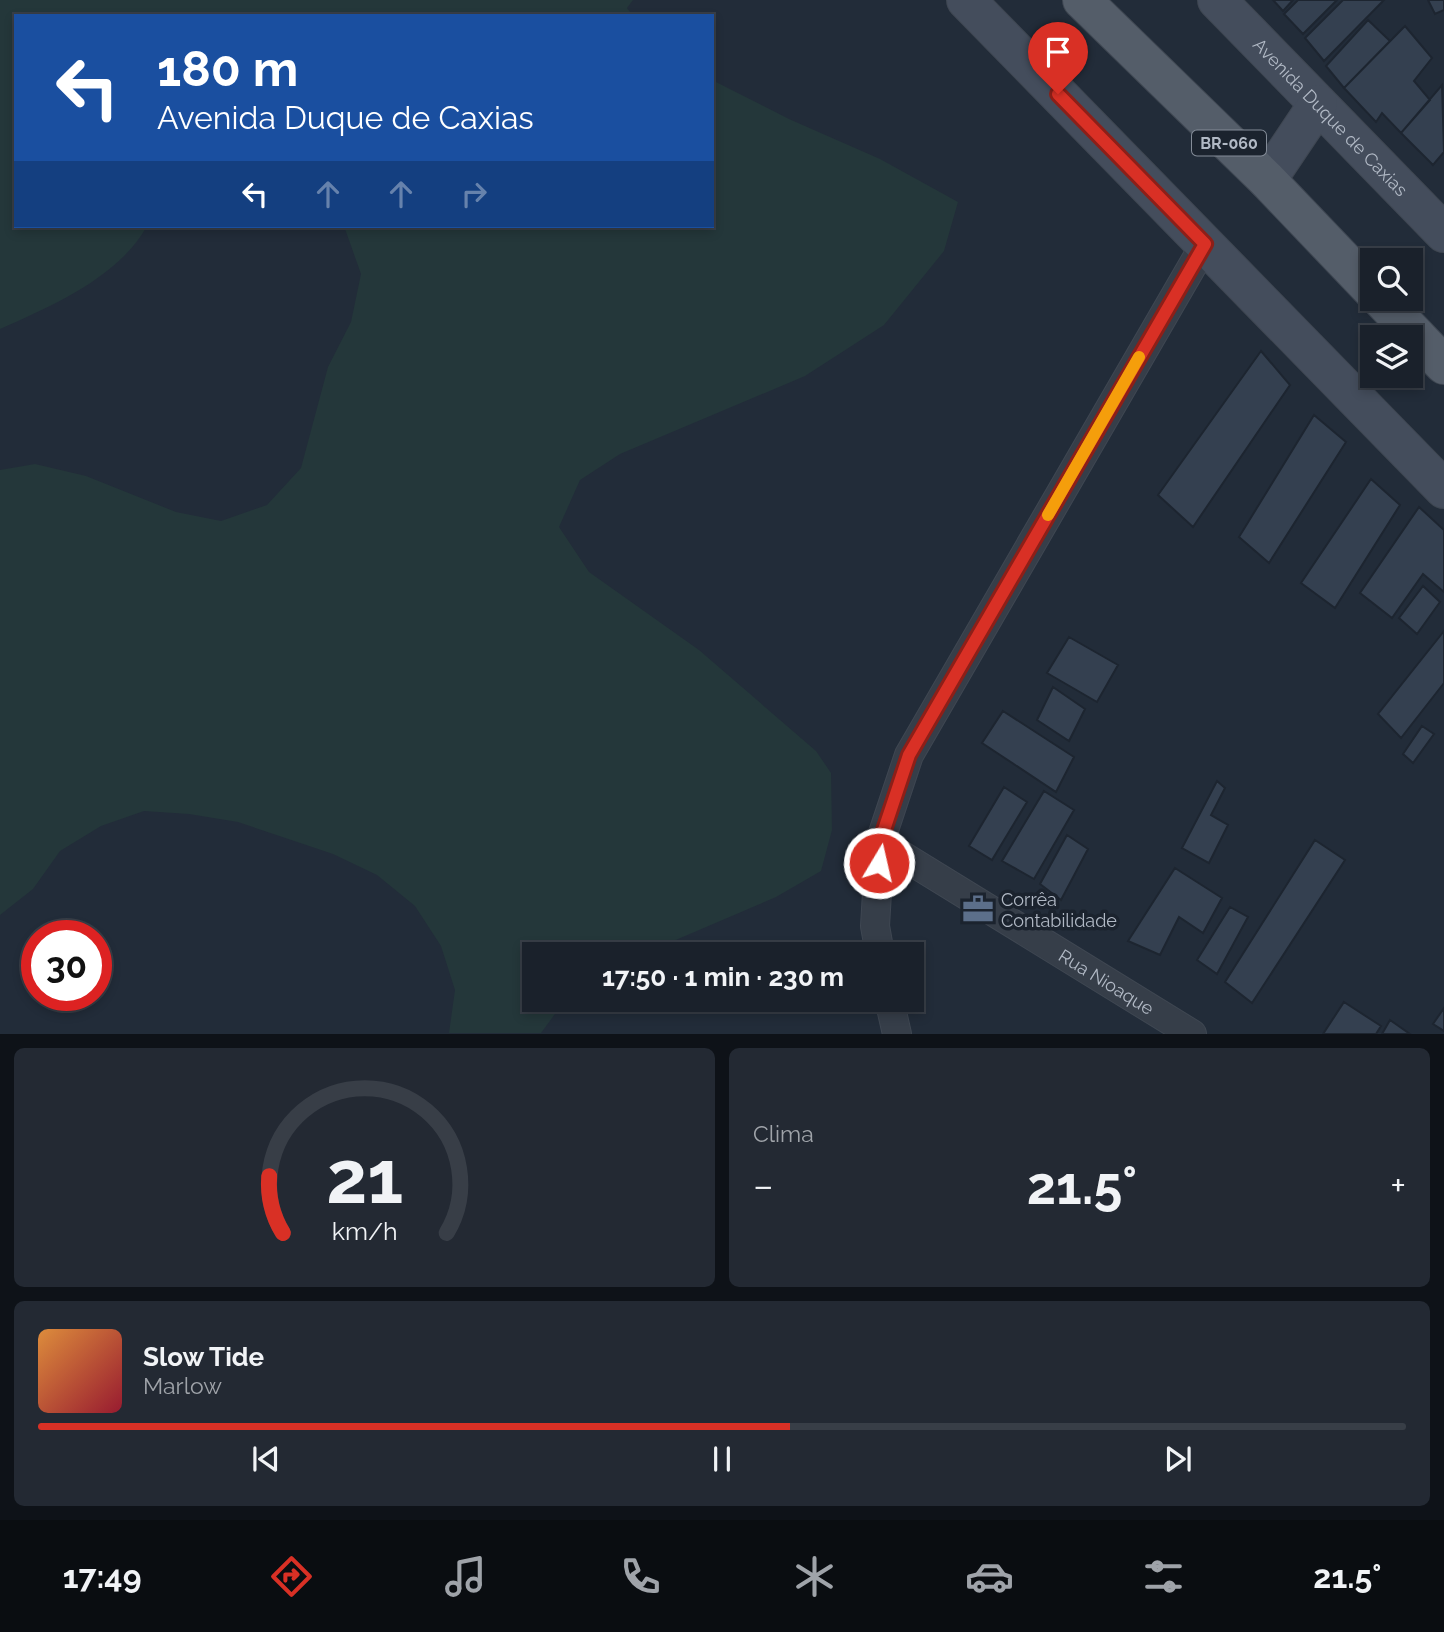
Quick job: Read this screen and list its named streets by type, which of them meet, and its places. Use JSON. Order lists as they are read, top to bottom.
{
  "streets": {
    "main road": ["BR-060"],
    "street": ["Avenida Duque de Caxias", "Rua Nioaque"]
  },
  "places": {
    "office": ["Corrêa Contabilidade"]
  },
  "page": {
    "turn": ["180 m", "Avenida Duque de Caxias"],
    "limit": "30",
    "trip": "17:50 · 1 min · 230 m",
    "tile": "Clima",
    "heat": ["−", "21.5°", "+"],
    "song": ["Slow Tide", "Marlow"],
    "tabs": ["17:49", "21.5°"],
    "gauge": ["21", "km/h"]
  }
}
